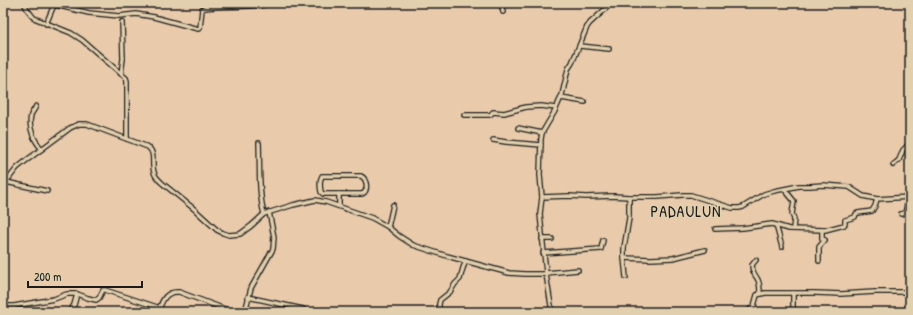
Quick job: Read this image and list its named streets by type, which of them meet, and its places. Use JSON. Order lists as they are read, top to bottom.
{
  "districts": ["PADAULUN"],
  "scale_bar": "200 m"
}
